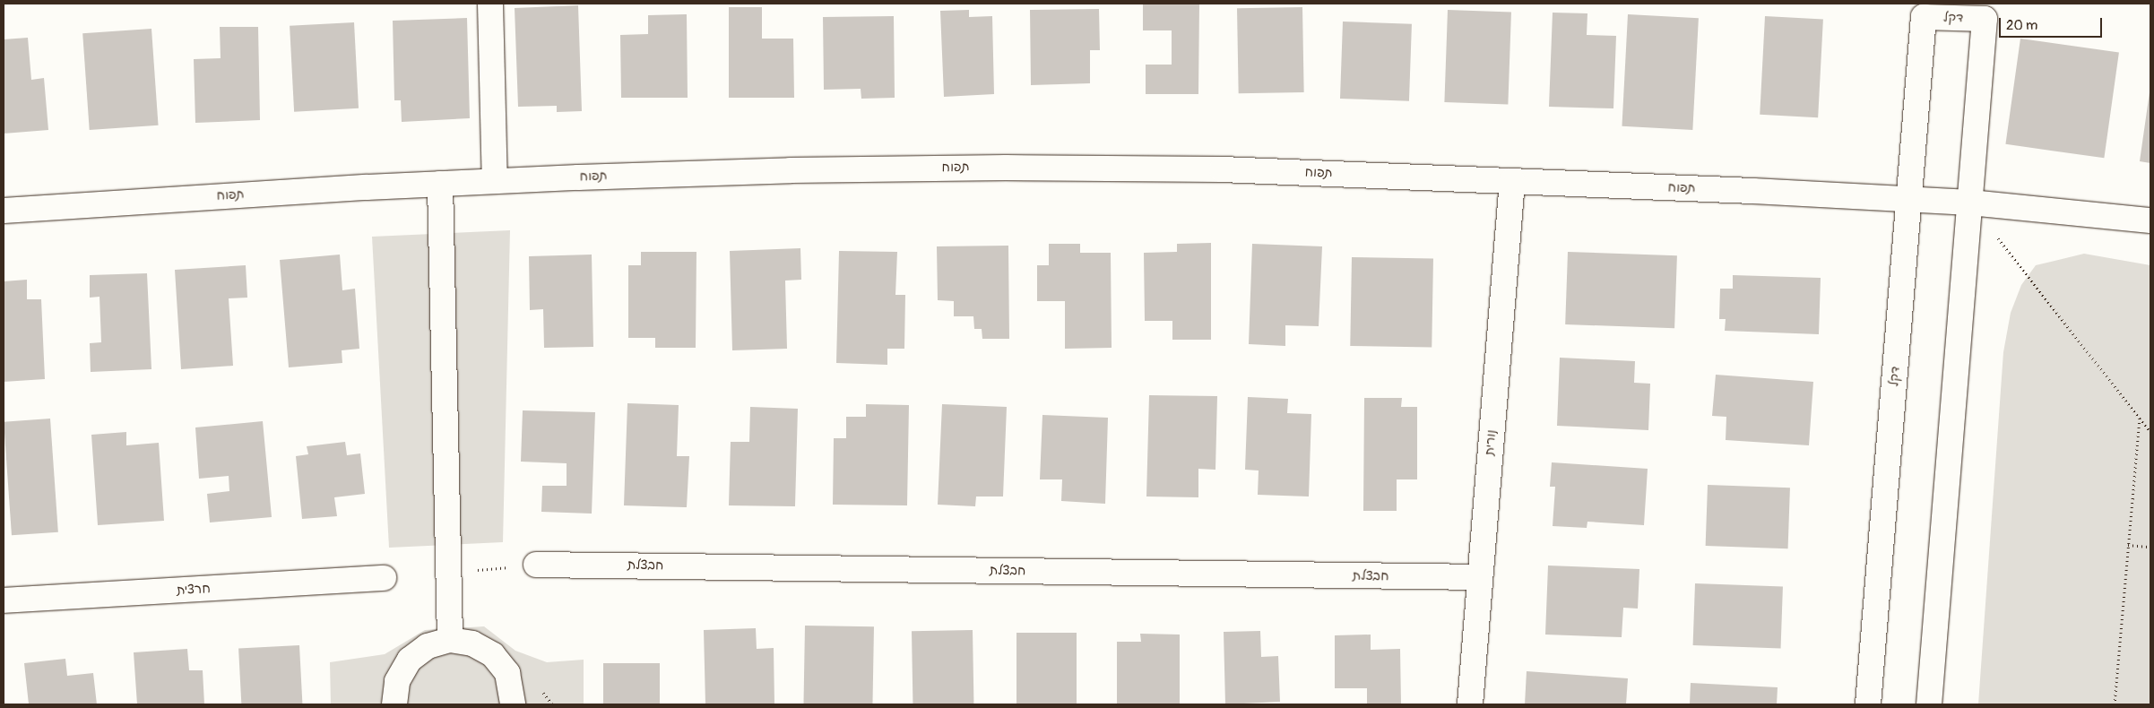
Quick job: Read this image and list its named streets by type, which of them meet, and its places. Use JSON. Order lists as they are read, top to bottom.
{
  "streets": {
    "street": [
      "דקל",
      "תפוח",
      "נורית",
      "חבצלת",
      "חרצית"
    ]
  },
  "crossings": [
    ["דקל", "תפוח"],
    ["תפוח", "נורית"],
    ["נורית", "חבצלת"]
  ],
  "scale_bar": "20 m"
}
